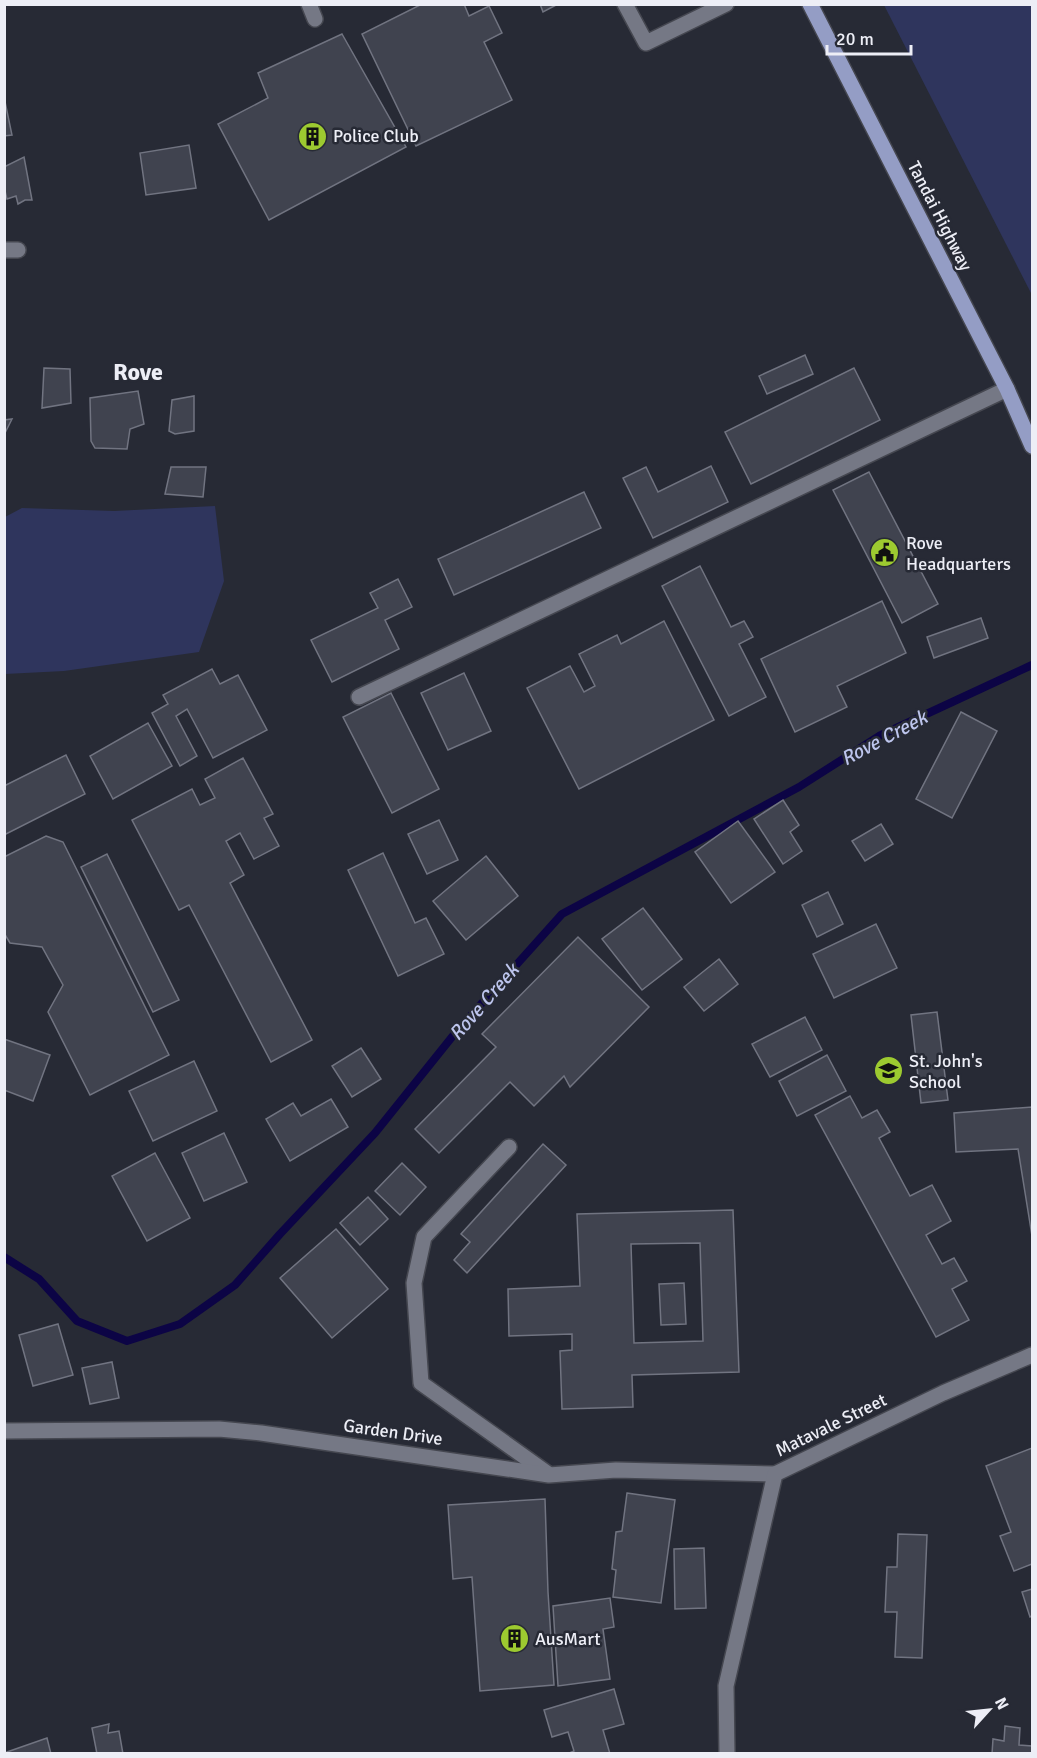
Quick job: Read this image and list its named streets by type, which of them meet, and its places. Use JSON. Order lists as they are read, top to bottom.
{
  "streets": {
    "main road": ["Tandai Highway"],
    "street": ["Matavale Street", "Garden Drive"]
  },
  "crossings": [
    ["Matavale Street", "Garden Drive"]
  ],
  "districts": ["Rove"],
  "water": ["Rove Creek"],
  "places": {
    "building": ["Police Club", "AusMart"],
    "public building": ["Rove Headquarters"],
    "school or university": ["St. John's School"]
  },
  "scale_bar": "20 m",
  "north": "top right"
}
